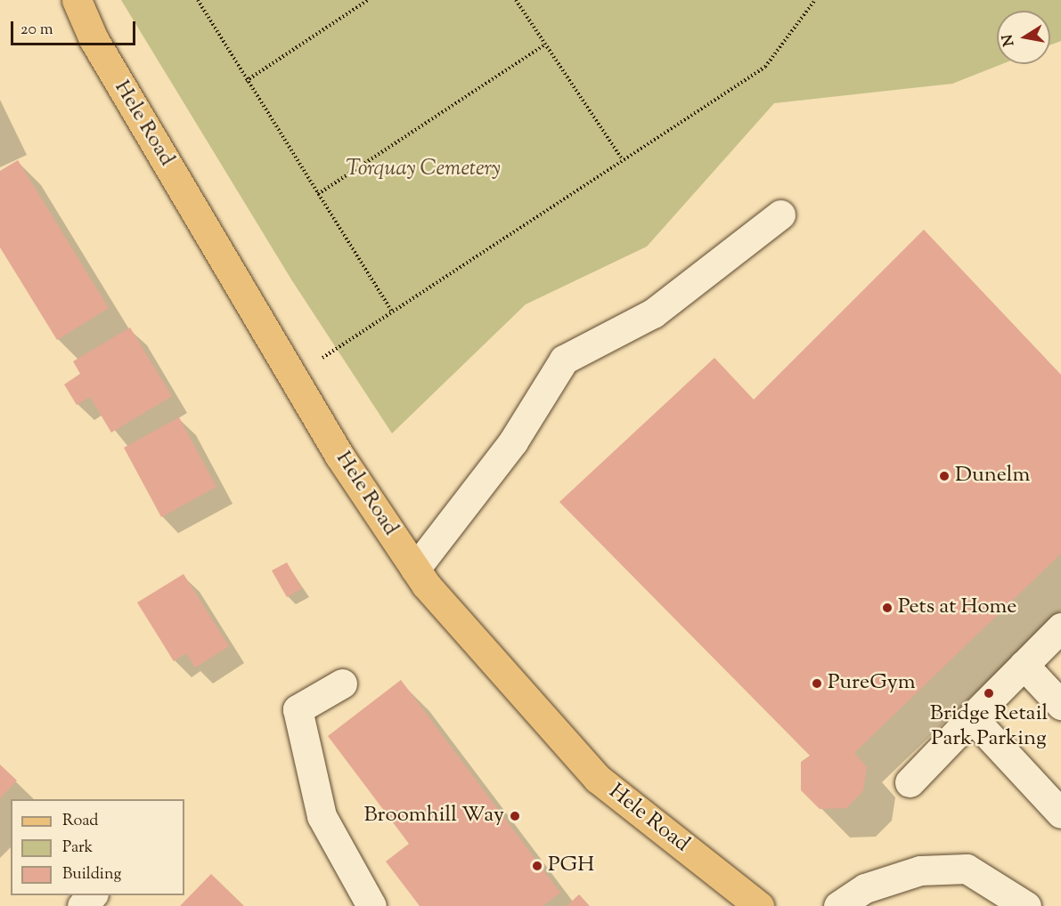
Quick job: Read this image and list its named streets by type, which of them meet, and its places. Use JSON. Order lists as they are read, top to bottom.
{
  "streets": {
    "main road": ["Hele Road"]
  },
  "parks": ["Torquay Cemetery"],
  "places": [
    "Dunelm",
    "Pets at Home",
    "PureGym",
    "Bridge Retail Park Parking",
    "Broomhill Way",
    "PGH"
  ],
  "legend": ["Road", "Park", "Building"],
  "scale_bar": "20 m",
  "north": "left"
}
